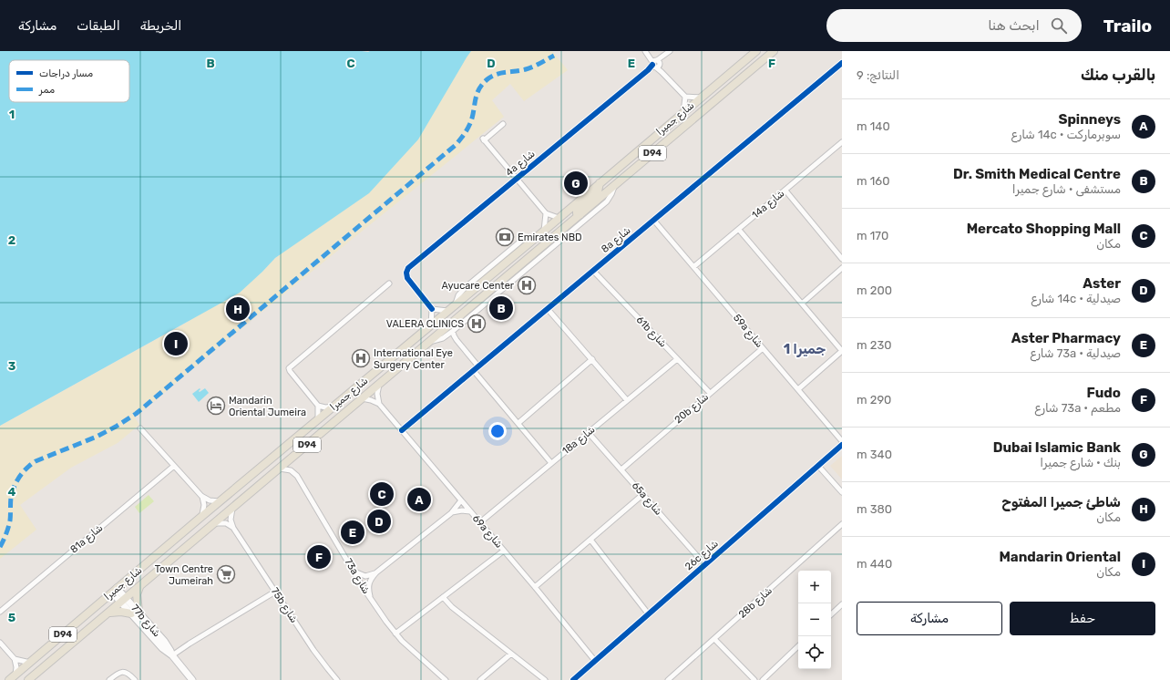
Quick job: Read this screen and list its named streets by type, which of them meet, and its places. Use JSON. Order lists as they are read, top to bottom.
{
  "streets": {
    "main road": ["شارع جميرا", "D94"],
    "street": [
      "4a شارع",
      "14a شارع",
      "8a شارع",
      "59a شارع",
      "61b شارع",
      "20b شارع",
      "18a شارع",
      "65a شارع",
      "69a شارع",
      "81a شارع",
      "26c شارع",
      "73a شارع",
      "28b شارع",
      "75b شارع",
      "77b شارع"
    ]
  },
  "crossings": [
    ["شارع جميرا", "73a شارع"],
    ["شارع جميرا", "75b شارع"],
    ["شارع جميرا", "77b شارع"],
    ["14a شارع", "59a شارع"],
    ["8a شارع", "59a شارع"],
    ["8a شارع", "61b شارع"],
    ["8a شارع", "69a شارع"],
    ["59a شارع", "20b شارع"],
    ["61b شارع", "20b شارع"],
    ["61b شارع", "18a شارع"],
    ["20b شارع", "65a شارع"],
    ["18a شارع", "65a شارع"],
    ["18a شارع", "69a شارع"],
    ["65a شارع", "26c شارع"],
    ["69a شارع", "26c شارع"]
  ],
  "districts": ["جميرا 1"],
  "places": {
    "bank": ["Emirates NBD"],
    "hospital": ["Ayucare Center", "VALERA CLINICS", "International Eye Surgery Center"],
    "hotel": ["Mandarin Oriental Jumeira"],
    "supermarket": ["Town Centre Jumeirah"]
  },
  "legend": ["مسار دراجات", "ممر"],
  "page": {
    "header": "Trailo",
    "search": "ابحث هنا",
    "nav": ["الخريطة", "الطبقات", "مشاركة"],
    "heading": ["بالقرب منك", "النتائج: 9"],
    "list": [
      {
        "mark": "A",
        "name": "Spinneys",
        "note": "سوبرماركت · 14c شارع",
        "value": "140 m"
      },
      {
        "mark": "B",
        "name": "Dr. Smith Medical Centre",
        "note": "مستشفى · شارع جميرا",
        "value": "160 m"
      },
      {
        "mark": "C",
        "name": "Mercato Shopping Mall",
        "note": "مكان",
        "value": "170 m"
      },
      {
        "mark": "D",
        "name": "Aster",
        "note": "صيدلية · 14c شارع",
        "value": "200 m"
      },
      {
        "mark": "E",
        "name": "Aster Pharmacy",
        "note": "صيدلية · 73a شارع",
        "value": "230 m"
      },
      {
        "mark": "F",
        "name": "Fudo",
        "note": "مطعم · 73a شارع",
        "value": "290 m"
      },
      {
        "mark": "G",
        "name": "Dubai Islamic Bank",
        "note": "بنك · شارع جميرا",
        "value": "340 m"
      },
      {
        "mark": "H",
        "name": "شاطئ جميرا المفتوح",
        "note": "مكان",
        "value": "380 m"
      },
      {
        "mark": "I",
        "name": "Mandarin Oriental",
        "note": "مكان",
        "value": "440 m"
      }
    ],
    "pins": [
      "G",
      "B",
      "H",
      "I",
      "C",
      "A",
      "D",
      "E",
      "F"
    ],
    "map_buttons": ["+", "−"],
    "buttons": ["حفظ", "مشاركة"]
  },
  "grid": {
    "columns": [
      "B",
      "C",
      "D",
      "E",
      "F"
    ],
    "rows": [
      "1",
      "2",
      "3",
      "4",
      "5"
    ]
  }
}
